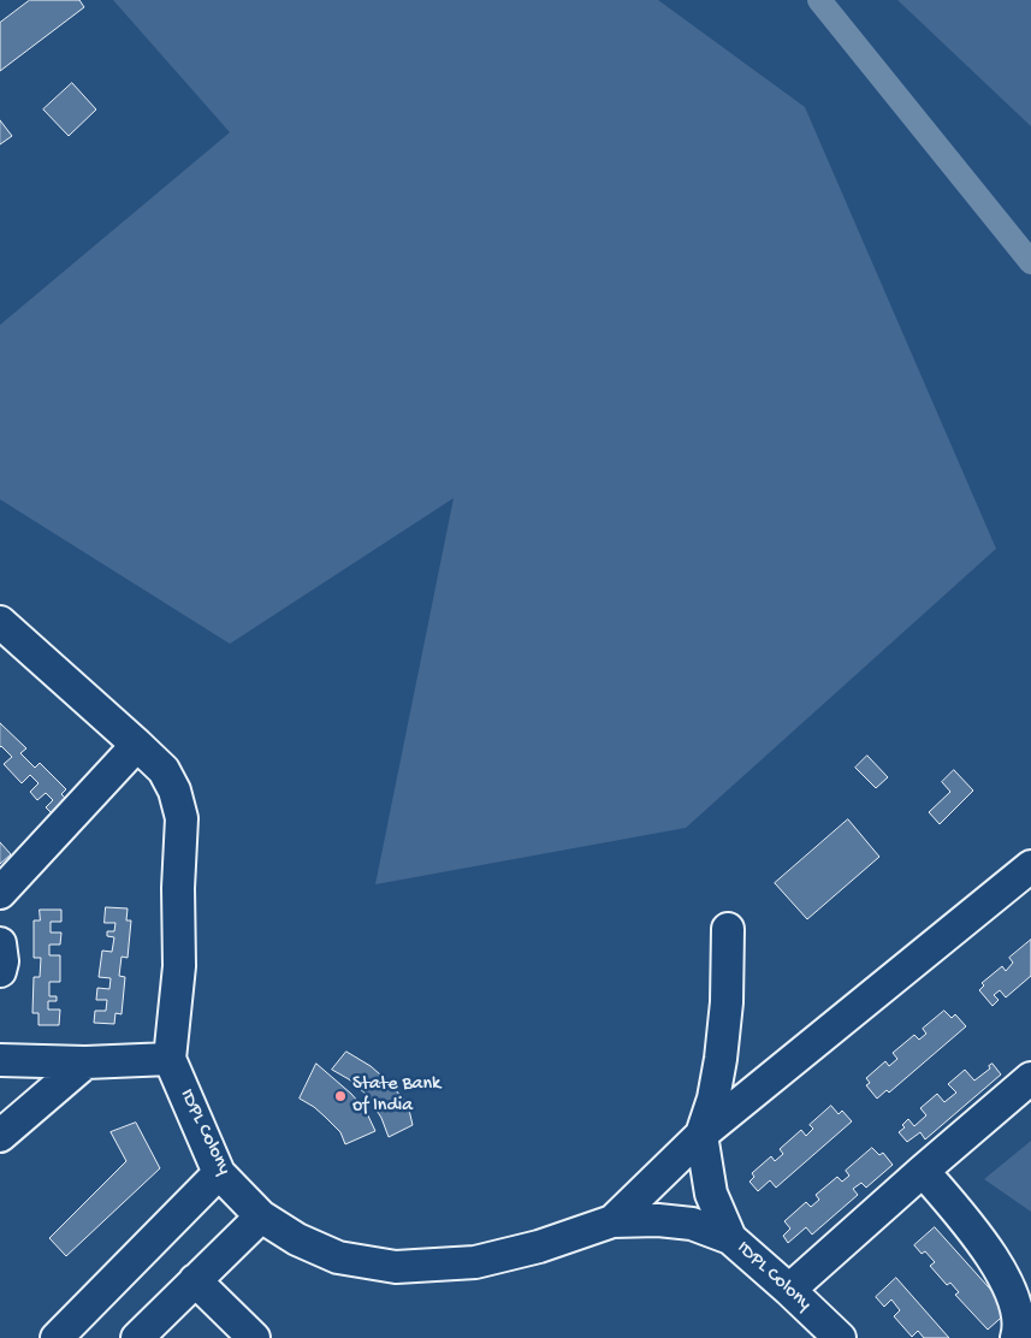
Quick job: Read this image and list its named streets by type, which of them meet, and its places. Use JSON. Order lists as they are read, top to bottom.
{
  "streets": {
    "lane": ["IDPL Colony"]
  },
  "places": ["State Bank of India"]
}
